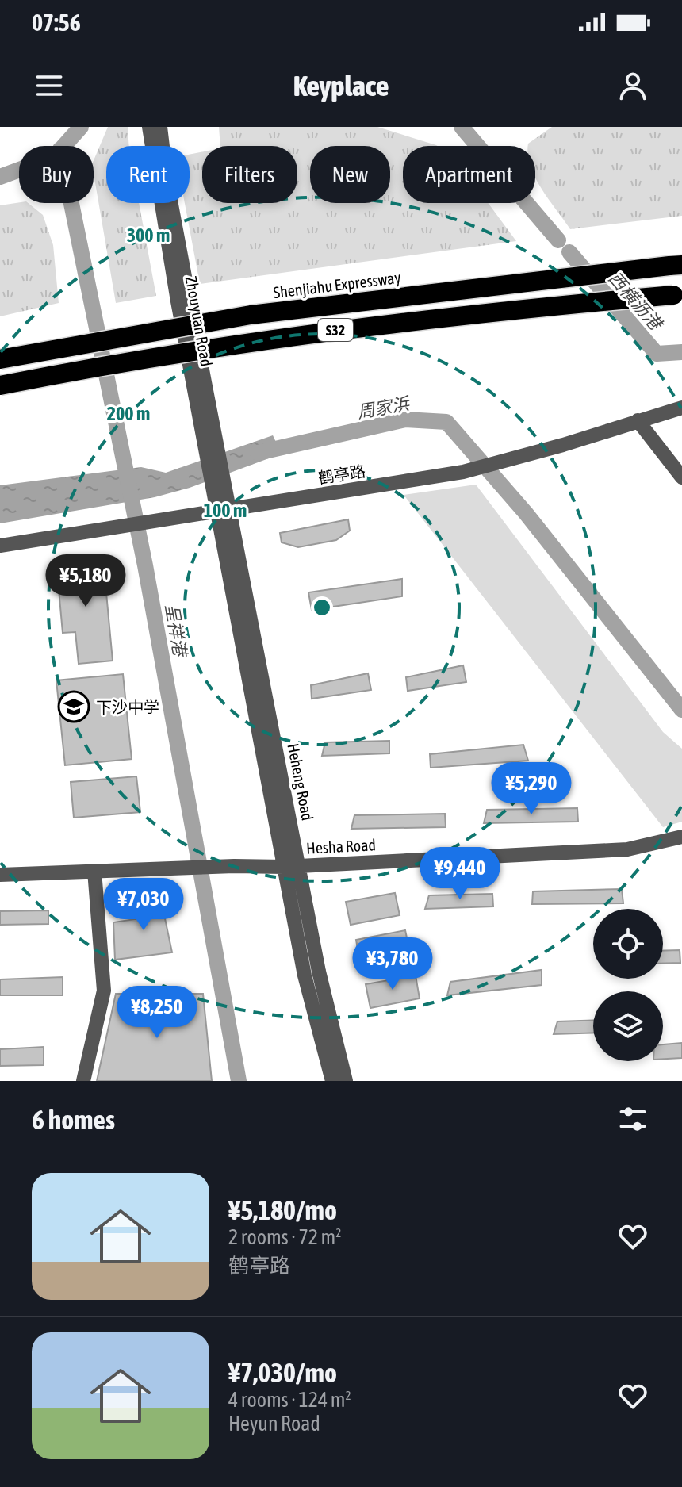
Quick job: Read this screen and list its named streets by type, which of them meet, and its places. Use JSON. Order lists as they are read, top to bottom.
{
  "streets": {
    "highway": ["Shenjiahu Expressway", "S32"],
    "street": [
      "Zhouyuan Road",
      "鹤亭路",
      "Heheng Road",
      "Hesha Road"
    ]
  },
  "crossings": [
    ["Zhouyuan Road", "Heheng Road"],
    ["鹤亭路", "Heheng Road"],
    ["Heheng Road", "Hesha Road"]
  ],
  "water": ["西横沥港", "周家浜", "呈祥港"],
  "places": {
    "school or university": ["下沙中学"]
  },
  "page": {
    "status": "07:56",
    "header": "Keyplace",
    "chip": [
      "Buy",
      "Rent",
      "Filters",
      "New",
      "Apartment"
    ],
    "price": [
      "¥5,180",
      "¥5,290",
      "¥9,440",
      "¥7,030",
      "¥3,780",
      "¥8,250"
    ],
    "heading": "6 homes",
    "list": [
      {
        "name": "¥5,180/mo",
        "note": "2 rooms · 72 m² · 鹤亭路"
      },
      {
        "name": "¥7,030/mo",
        "note": "4 rooms · 124 m² · Heyun Road"
      }
    ]
  },
  "rings": ["300 m", "200 m", "100 m"]
}
